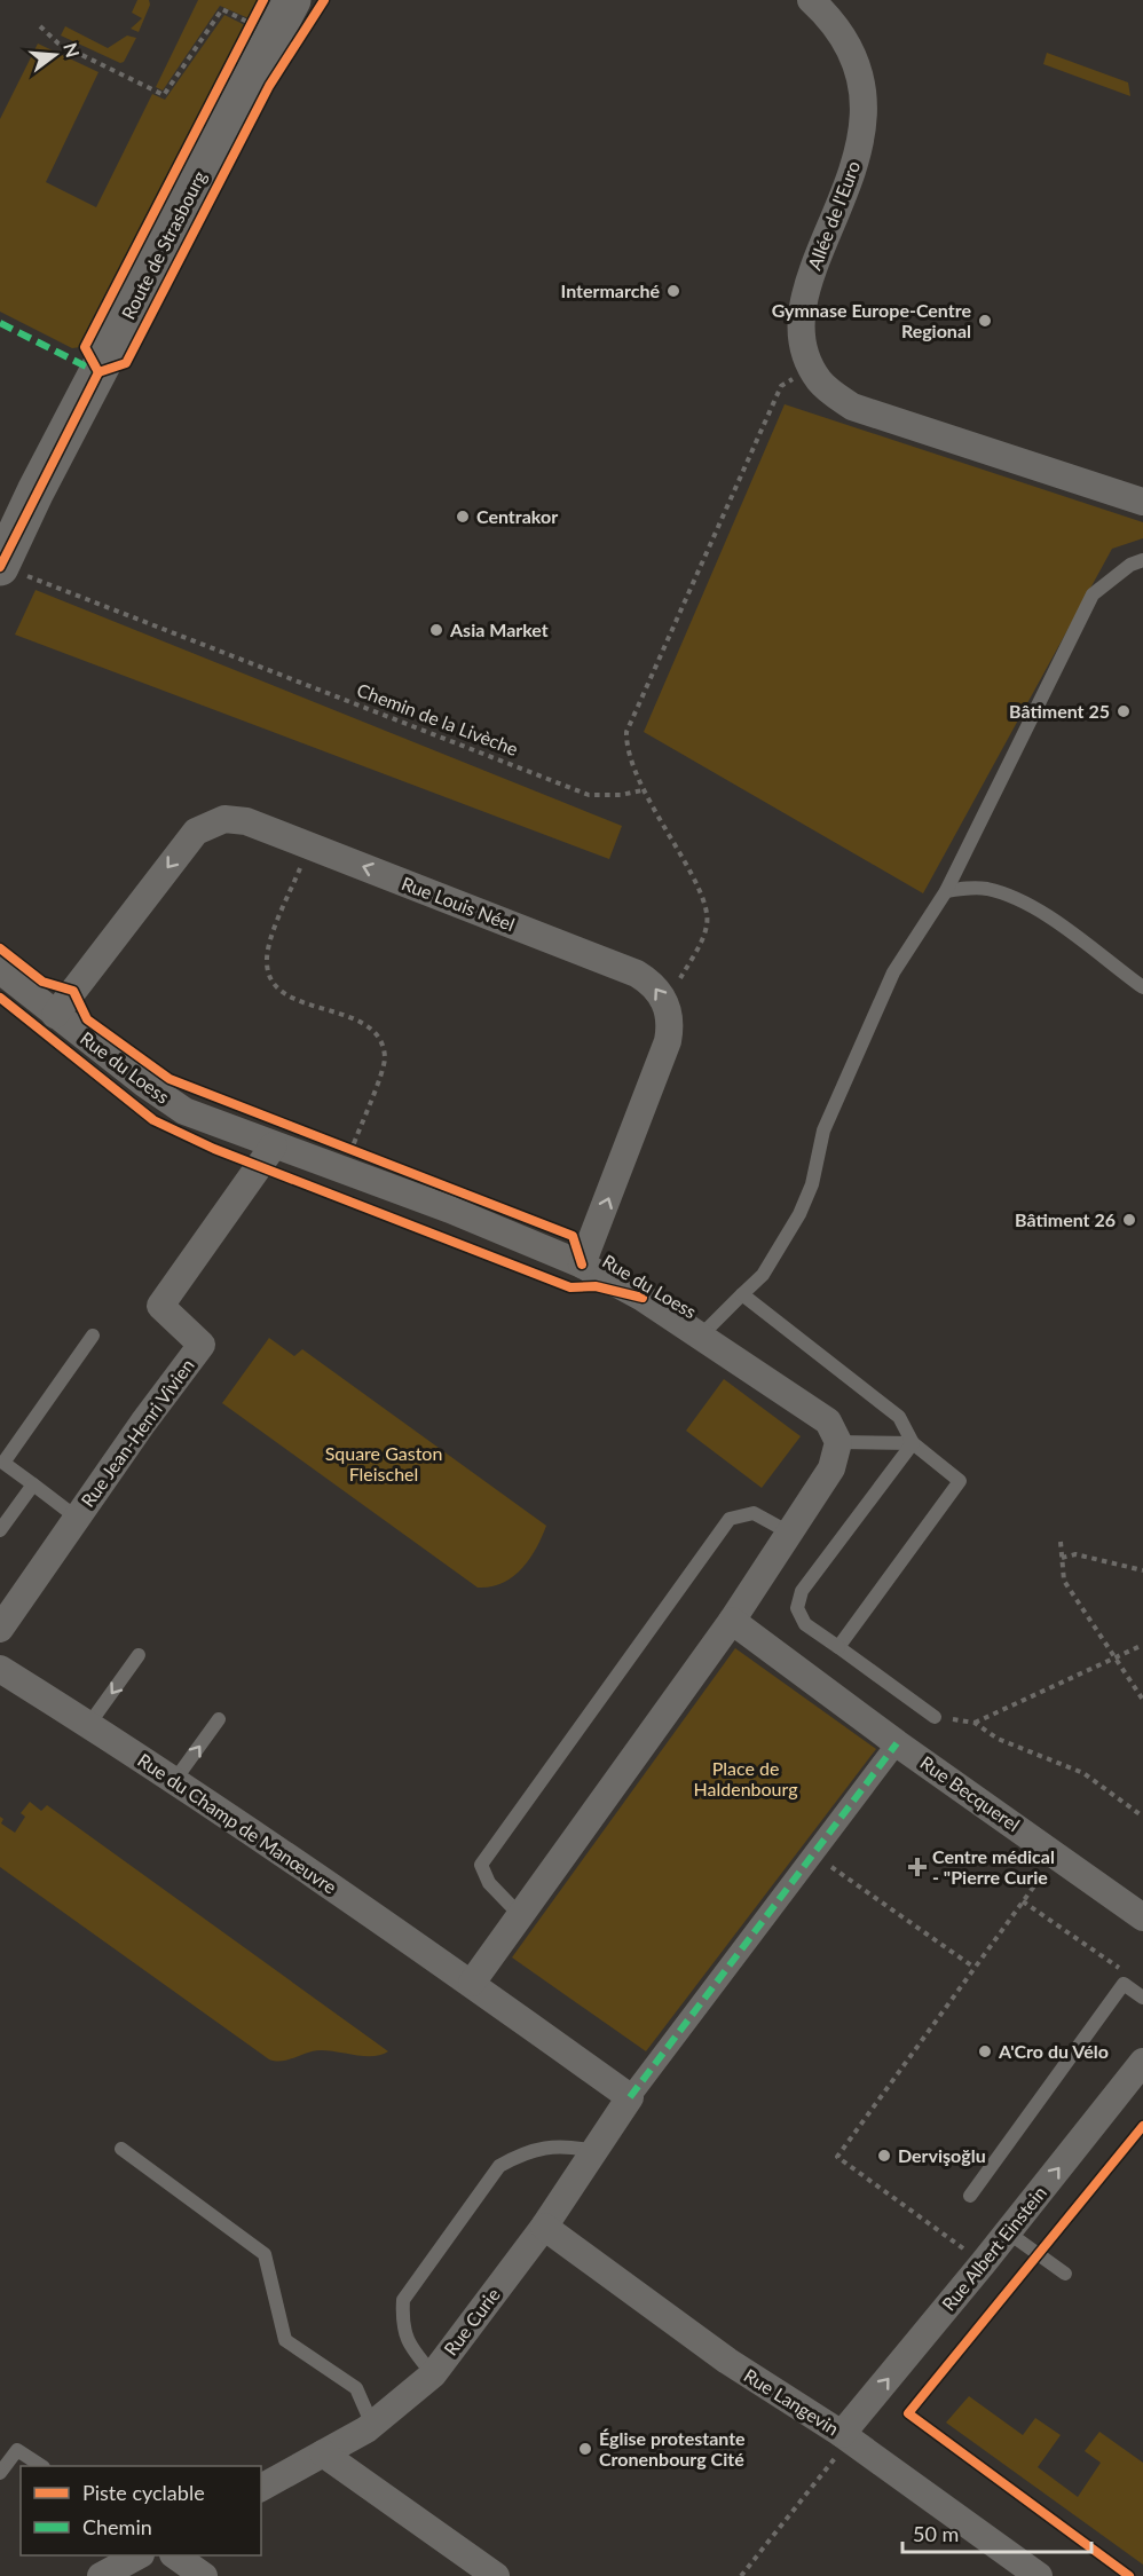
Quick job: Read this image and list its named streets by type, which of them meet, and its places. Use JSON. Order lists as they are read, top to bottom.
{
  "streets": {
    "main road": ["Route de Strasbourg"],
    "street": [
      "Allée de l'Euro",
      "Rue Louis Néel",
      "Rue du Loess",
      "Rue Jean-Henri Vivien",
      "Rue Becquerel",
      "Rue du Champ de Manœuvre",
      "Rue Albert Einstein",
      "Rue Curie",
      "Rue Langevin"
    ],
    "path": ["Chemin de la Livèche"]
  },
  "crossings": [
    ["Route de Strasbourg", "Chemin de la Livèche"],
    ["Rue Louis Néel", "Rue du Loess"],
    ["Rue du Loess", "Rue Jean-Henri Vivien"],
    ["Rue Albert Einstein", "Rue Langevin"],
    ["Rue Curie", "Rue Langevin"]
  ],
  "one_way": ["Rue Louis Néel", "Rue Albert Einstein"],
  "parks": ["Square Gaston Fleischel", "Place de Haldenbourg"],
  "places": {
    "other": [
      "Intermarché",
      "Gymnase Europe-Centre Regional",
      "Centrakor",
      "Asia Market",
      "Bâtiment 25",
      "Bâtiment 26",
      "A'Cro du Vélo",
      "Dervişoğlu",
      "Église protestante Cronenbourg Cité"
    ],
    "health": ["Centre médical - \"Pierre Curie"]
  },
  "legend": ["Piste cyclable", "Chemin"],
  "scale_bar": "50 m",
  "north": "right"
}
